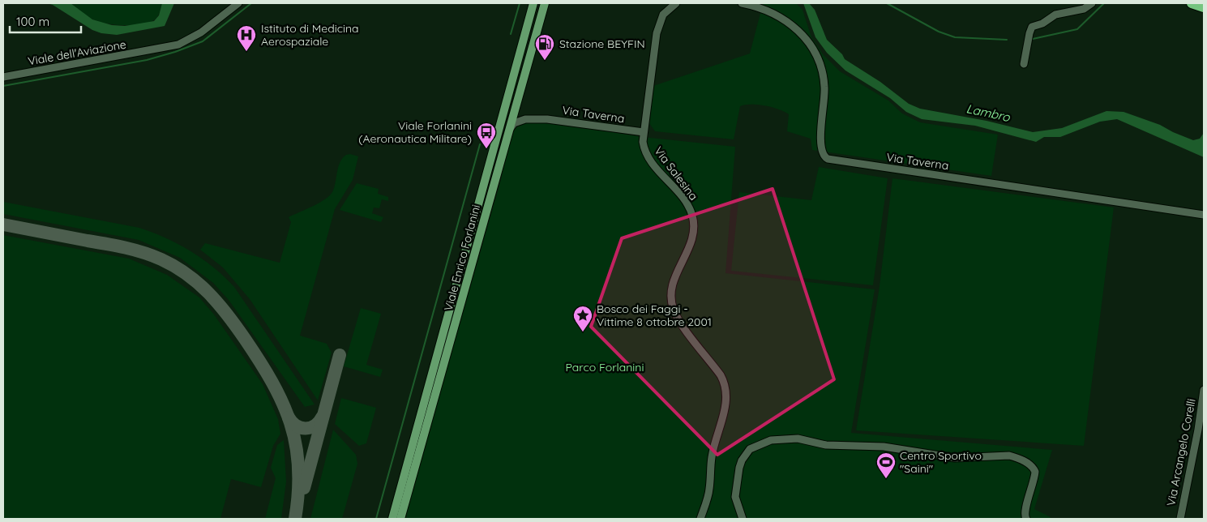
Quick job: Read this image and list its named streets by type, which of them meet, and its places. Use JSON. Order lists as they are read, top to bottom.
{
  "streets": {
    "main road": ["Viale Enrico Forlanini"],
    "street": [
      "Viale dell'Aviazione",
      "Via Taverna",
      "Via Salesina",
      "Via Arcangelo Corelli"
    ]
  },
  "crossings": [
    ["Via Taverna", "Via Salesina"]
  ],
  "water": ["Lambro"],
  "parks": ["Parco Forlanini"],
  "places": {
    "hospital": ["Istituto di Medicina Aerospaziale"],
    "fuel station": ["Stazione BEYFIN"],
    "bus stop": ["Viale Forlanini (Aeronautica Militare)"],
    "place": ["Bosco dei Faggi - Vittime 8 ottobre 2001"],
    "sports": ["Centro Sportivo \"Saini\""]
  },
  "scale_bar": "100 m"
}
